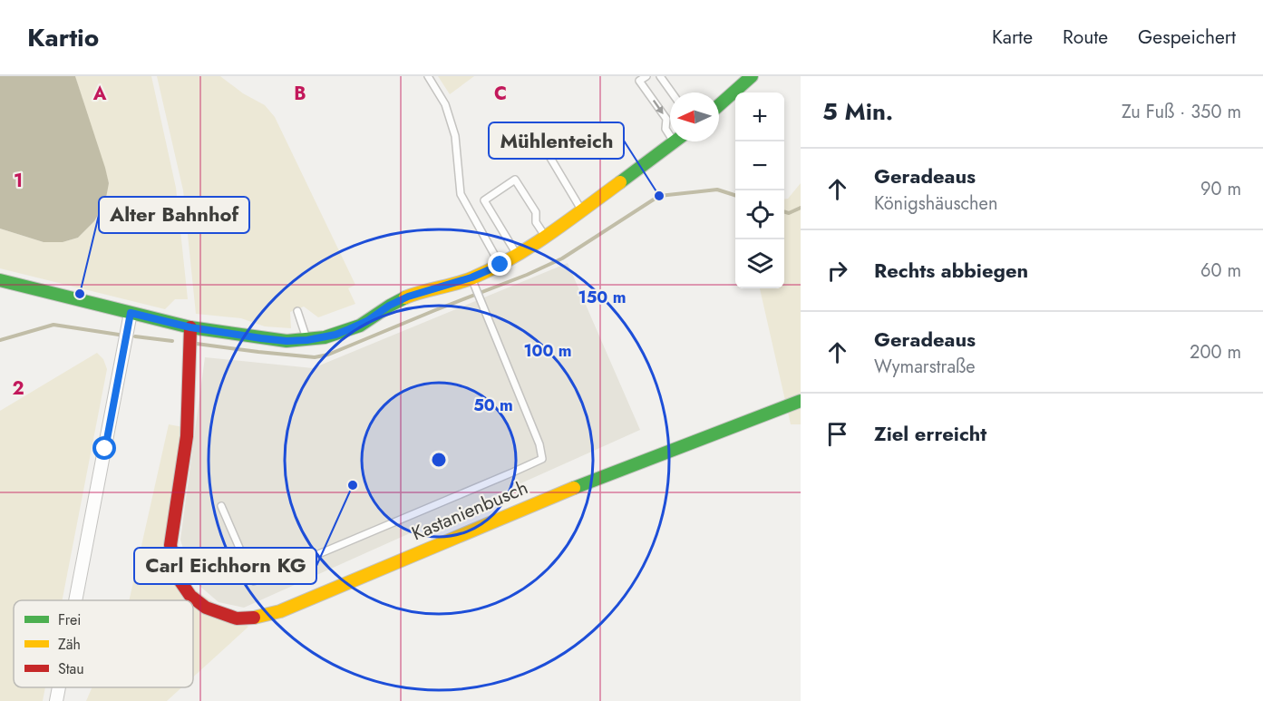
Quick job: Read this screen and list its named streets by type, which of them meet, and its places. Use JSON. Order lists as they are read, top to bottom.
{
  "streets": {
    "street": ["Kastanienbusch"]
  },
  "places": ["Mühlenteich", "Alter Bahnhof", "Carl Eichhorn KG"],
  "legend": ["Frei", "Zäh", "Stau"],
  "north": "left",
  "page": {
    "header": "Kartio",
    "nav": ["Karte", "Route", "Gespeichert"],
    "heading": ["5 Min.", "Zu Fuß · 350 m"],
    "map_buttons": ["+", "−"],
    "list": [
      ["Geradeaus", "Königshäuschen", "90 m"],
      ["Rechts abbiegen", "60 m"],
      ["Geradeaus", "Wymarstraße", "200 m"],
      "Ziel erreicht"
    ]
  },
  "grid": {
    "columns": ["A", "B", "C"],
    "rows": ["1", "2"]
  },
  "rings": ["150 m", "100 m", "50 m"]
}
